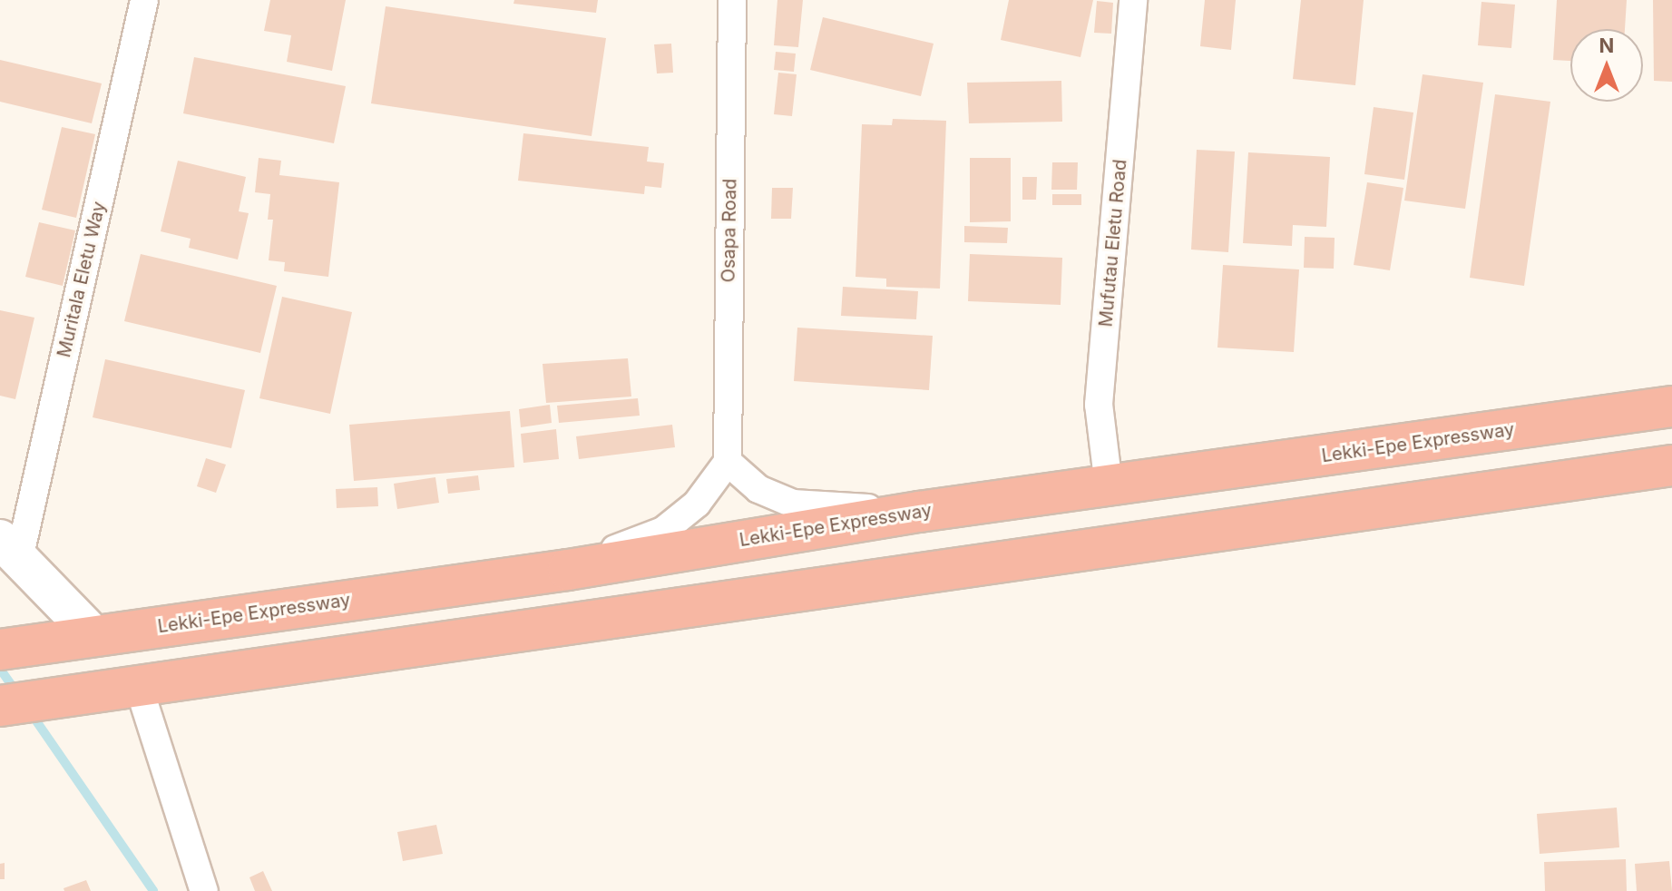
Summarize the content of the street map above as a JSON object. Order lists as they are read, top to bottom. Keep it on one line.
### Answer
{"streets":{"highway":["Lekki-Epe Expressway"],"street":["Osapa Road","Mufutau Eletu Road","Muritala Eletu Way"]},"crossings":[["Mufutau Eletu Road","Lekki-Epe Expressway"]],"north":"top"}
